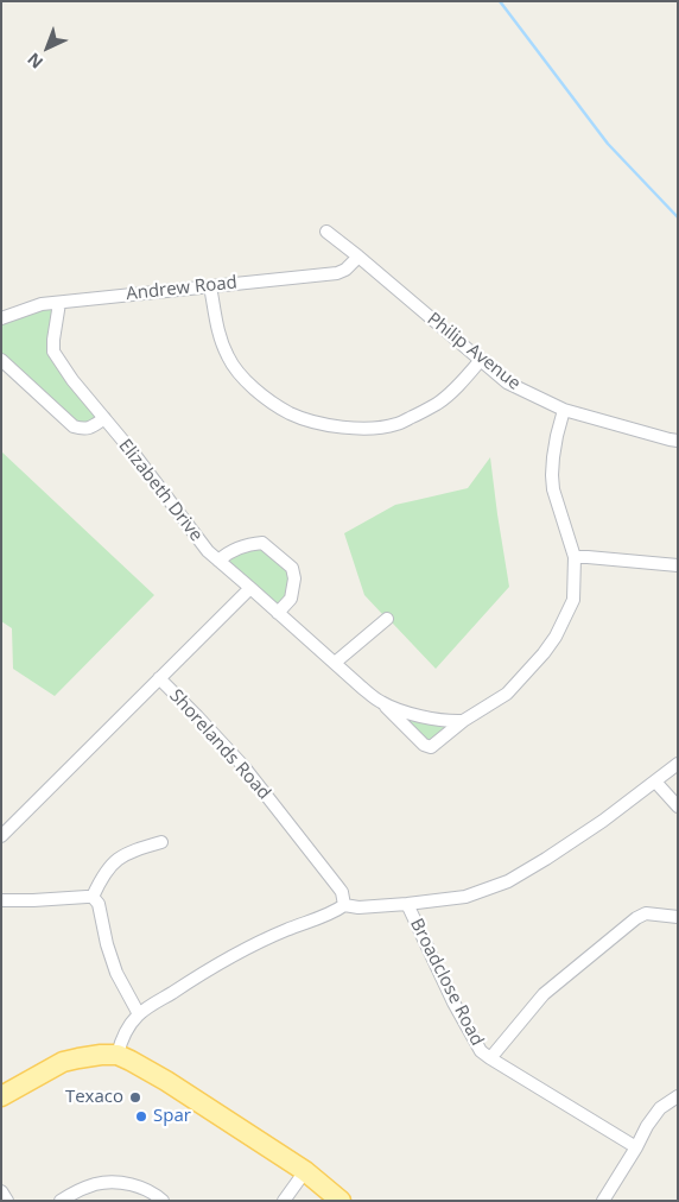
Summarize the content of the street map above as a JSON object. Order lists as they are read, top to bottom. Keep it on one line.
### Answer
{"streets":{"street":["Andrew Road","Philip Avenue","Elizabeth Drive","Shorelands Road","Broadclose Road"]},"crossings":[["Andrew Road","Philip Avenue"],["Andrew Road","Elizabeth Drive"],["Philip Avenue","Elizabeth Drive"]],"places":["Texaco","Spar"],"north":"bottom left"}
